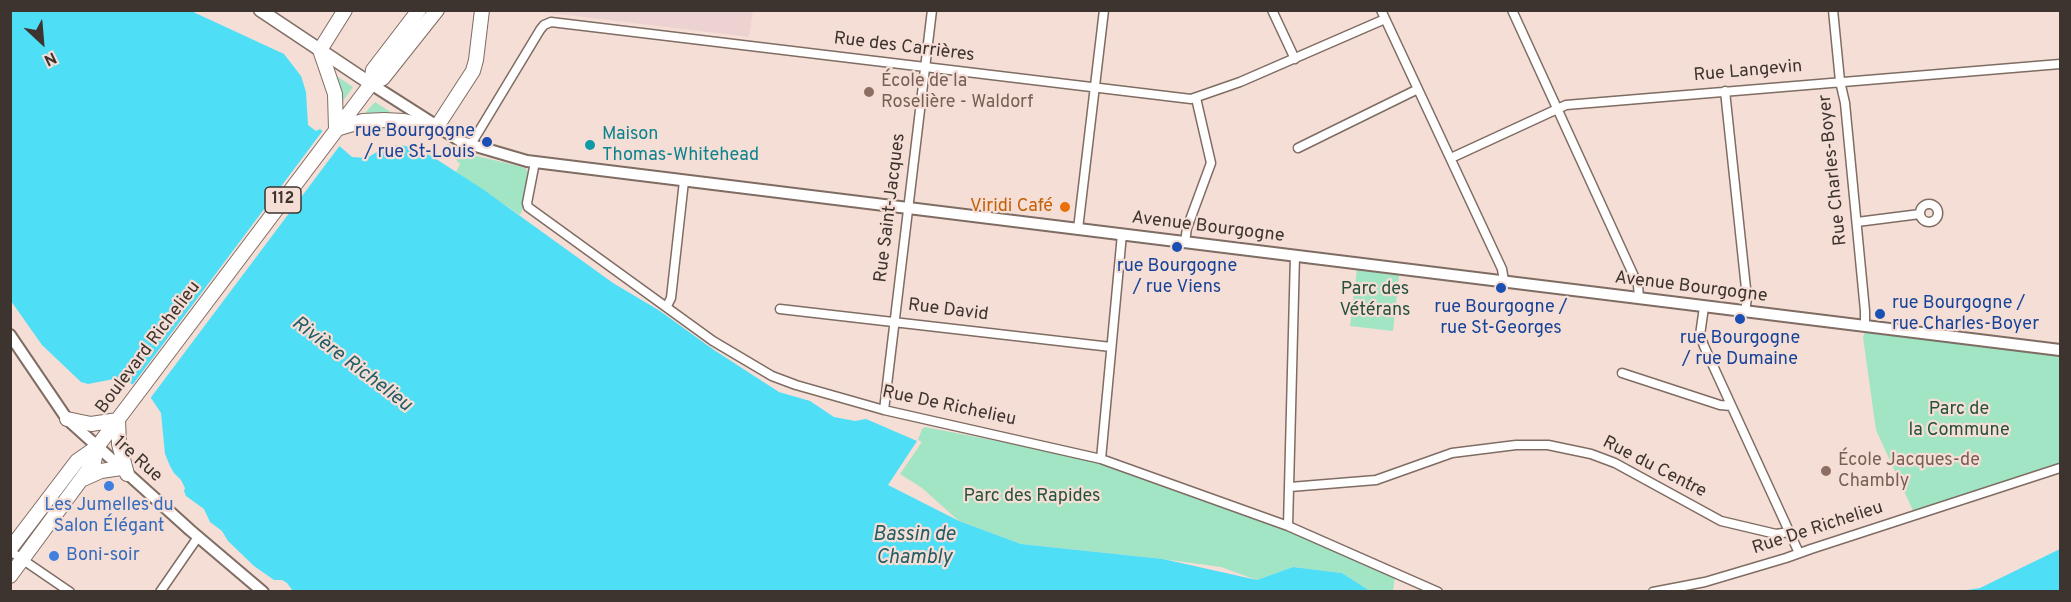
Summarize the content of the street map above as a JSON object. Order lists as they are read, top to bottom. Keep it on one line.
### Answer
{"streets":{"main road":["112","Boulevard Richelieu"],"street":["Rue des Carrières","Rue Langevin","Rue Charles-Boyer","Rue Saint-Jacques","Avenue Bourgogne","Rue David","Rue De Richelieu","1re Rue","Rue du Centre"]},"crossings":[["Rue des Carrières","Rue Saint-Jacques"],["Rue des Carrières","Avenue Bourgogne"],["Rue Langevin","Rue Charles-Boyer"],["Rue Charles-Boyer","Avenue Bourgogne"],["112","Avenue Bourgogne"],["112","Boulevard Richelieu"],["Rue Saint-Jacques","Avenue Bourgogne"],["Rue Saint-Jacques","Rue David"],["Rue Saint-Jacques","Rue De Richelieu"],["Avenue Bourgogne","Rue De Richelieu"],["Boulevard Richelieu","1re Rue"]],"water":["Rivière Richelieu","Bassin de Chambly"],"parks":["Parc des Vétérans","Parc de la Commune","Parc des Rapides"],"places":["École de la Roselière - Waldorf","rue Bourgogne / rue St-Louis","Maison Thomas-Whitehead","Viridi Café","rue Bourgogne / rue Viens","rue Bourgogne / rue St-Georges","rue Bourgogne / rue Charles-Boyer","rue Bourgogne / rue Dumaine","École Jacques-de Chambly","Les Jumelles du Salon Élégant","Boni-soir"],"north":"bottom right"}
